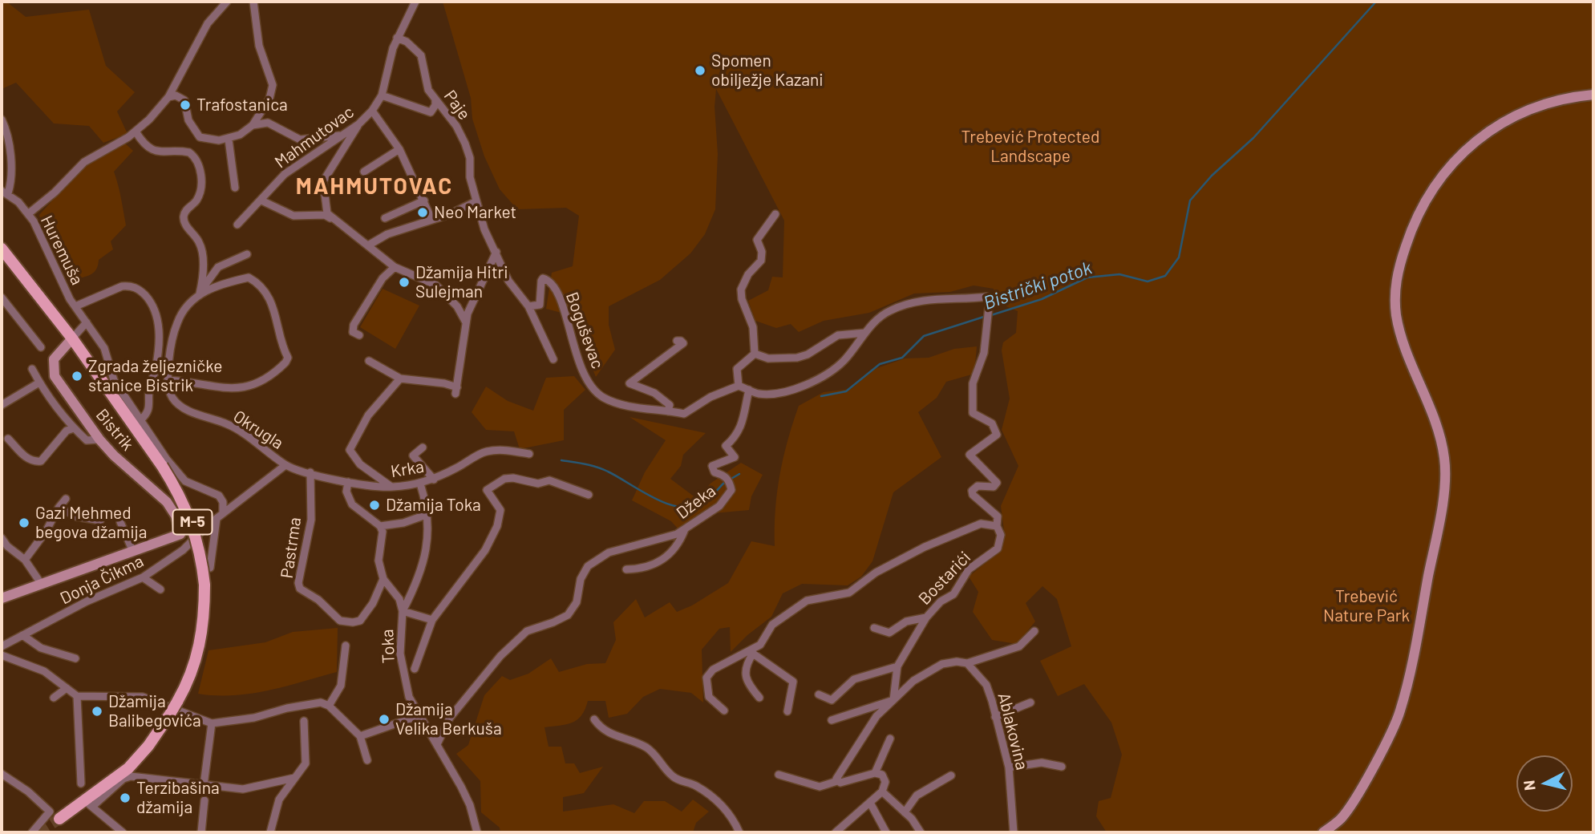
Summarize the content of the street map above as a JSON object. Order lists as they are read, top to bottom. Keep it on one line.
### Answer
{"streets":{"main road":["Bistrik","M-5"],"street":["Paje","Mahmutovac","Huremuša","Boguševac","Okrugla","Krka","Džeka","Pastrma","Bostarići","Donja Čikma","Toka","Ablakovina"]},"crossings":[["Paje","Mahmutovac"],["Paje","Boguševac"],["Huremuša","Donja Čikma"],["Bistrik","M-5"],["Okrugla","Krka"],["Okrugla","Donja Čikma"],["Krka","Pastrma"],["Krka","Donja Čikma"],["Džeka","Toka"],["Pastrma","Toka"]],"districts":["MAHMUTOVAC"],"water":["Bistrički potok"],"parks":["Trebević Protected Landscape","Trebević Nature Park"],"places":["Spomen obilježje Kazani","Trafostanica","Neo Market","Džamija Hitri Sulejman","Zgrada željezničke stanice Bistrik","Džamija Toka","Gazi Mehmed begova džamija","Džamija Balibegovića","Džamija Velika Berkuša","Terzibašina džamija"],"north":"left"}
